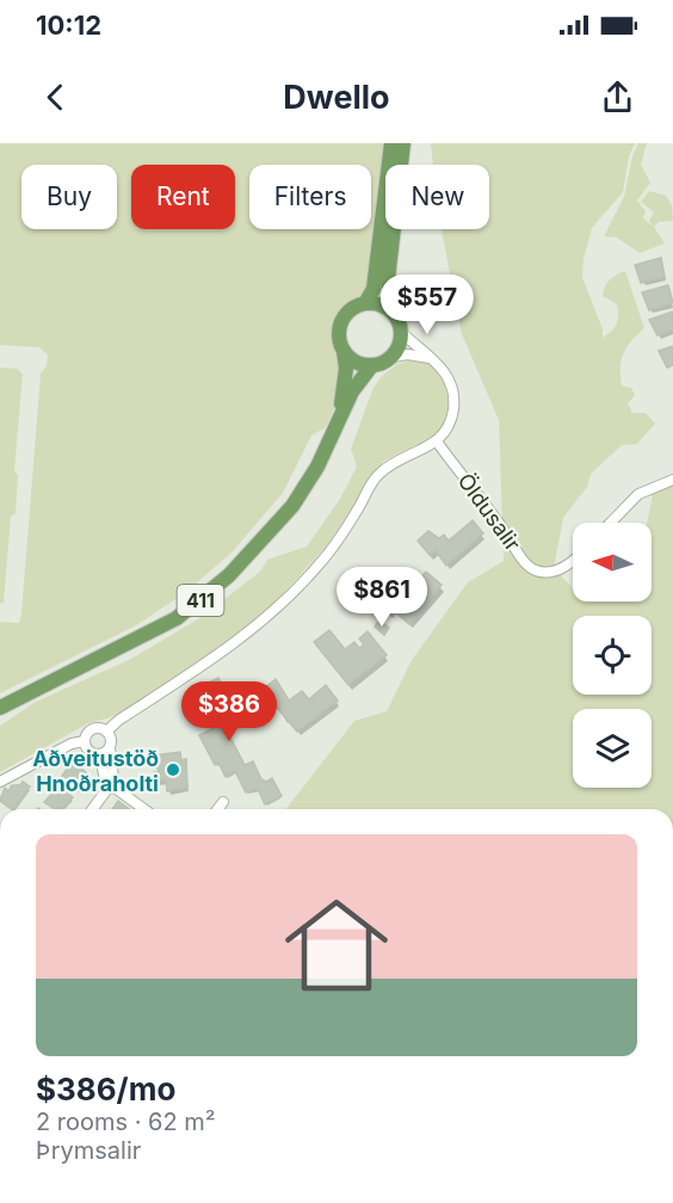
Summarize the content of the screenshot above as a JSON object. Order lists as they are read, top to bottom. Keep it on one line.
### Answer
{"streets":{"main road":["411"],"street":["Öldusalir"]},"places":["Aðveitustöð Hnoðraholti"],"north":"left","page":{"status":"10:12","header":"Dwello","chip":["Buy","Rent","Filters","New"],"price":["$557","$861","$386"],"list":[{"name":"$386/mo","note":"2 rooms · 62 m² · Þrymsalir"}]}}
